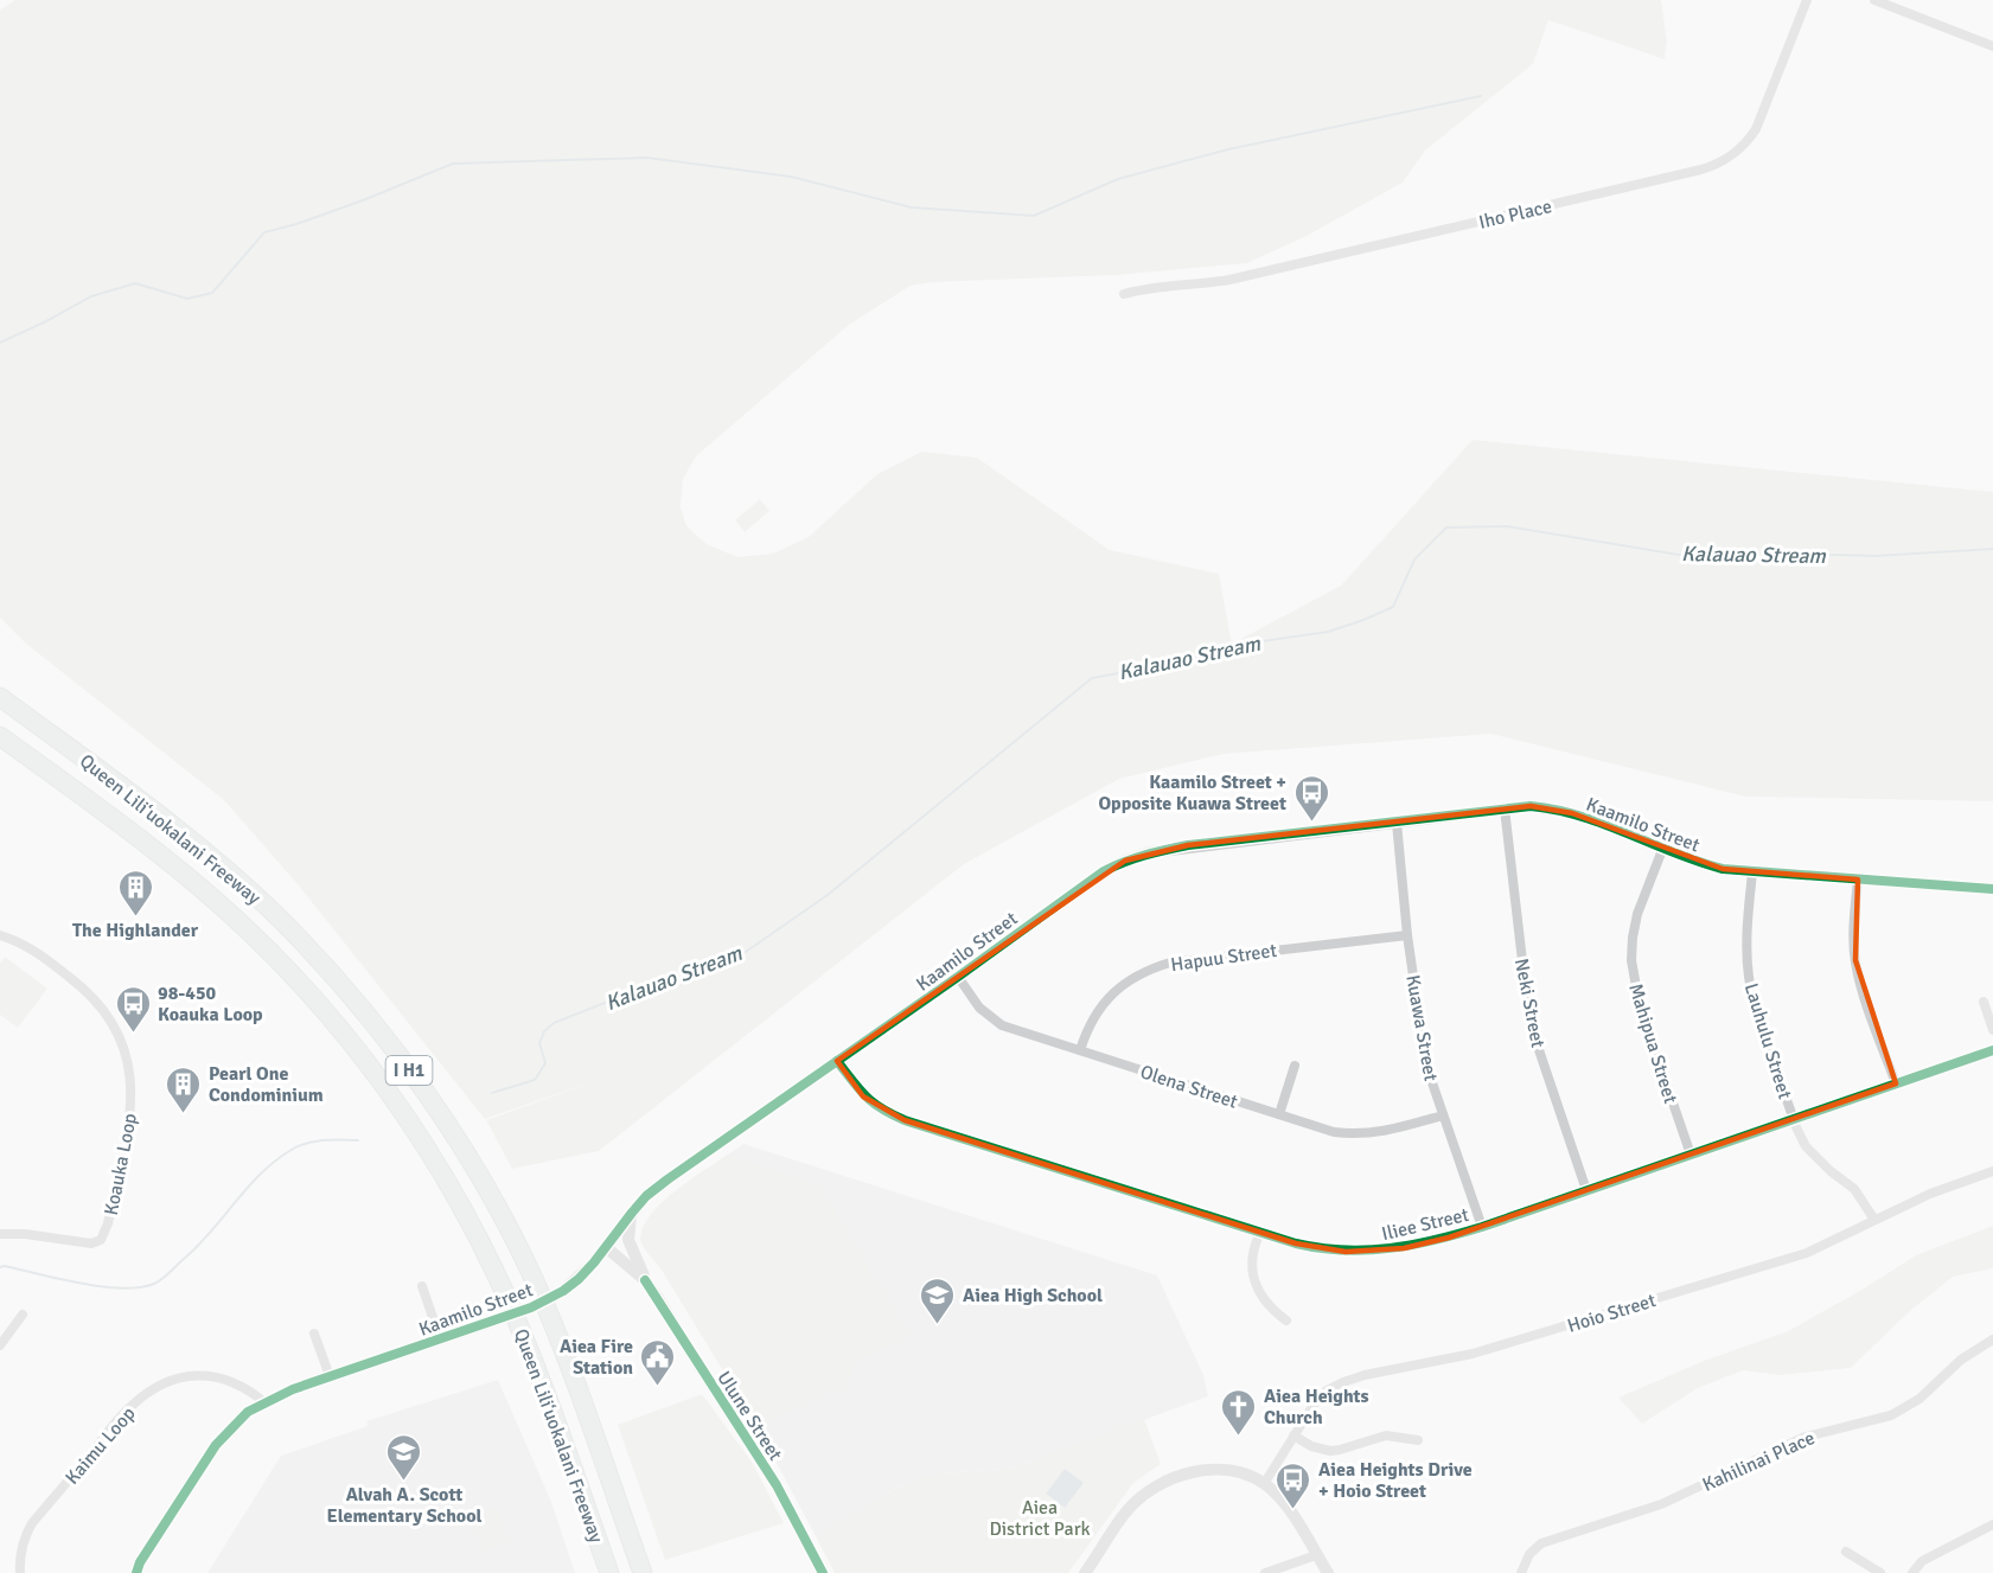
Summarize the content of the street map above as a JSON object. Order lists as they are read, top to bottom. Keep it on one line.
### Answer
{"streets":{"highway":["Queen Liliʻuokalani Freeway","I H1"],"street":["Iho Place","Kaamilo Street","Hapuu Street","Neki Street","Kuawa Street","Lauhulu Street","Mahipua Street","Olena Street","Koauka Loop","Iliee Street","Hoio Street","Ulune Street","Kaimu Loop","Kahilinai Place"]},"crossings":[["Kaamilo Street","Neki Street"],["Kaamilo Street","Kuawa Street"],["Kaamilo Street","Lauhulu Street"],["Kaamilo Street","Mahipua Street"],["Kaamilo Street","Olena Street"],["Kaamilo Street","Iliee Street"],["Kaamilo Street","Ulune Street"],["Kaamilo Street","Kaimu Loop"],["Hapuu Street","Kuawa Street"],["Hapuu Street","Olena Street"],["Neki Street","Iliee Street"],["Kuawa Street","Olena Street"],["Kuawa Street","Iliee Street"],["Lauhulu Street","Iliee Street"],["Lauhulu Street","Hoio Street"],["Mahipua Street","Iliee Street"]],"water":["Kalauao Stream"],"parks":["Aiea District Park"],"places":{"bus stop":["Kaamilo Street + Opposite Kuawa Street","98-450 Koauka Loop","Aiea Heights Drive + Hoio Street"],"building":["The Highlander","Pearl One Condominium"],"school or university":["Aiea High School","Alvah A. Scott Elementary School"],"public building":["Aiea Fire Station"],"church":["Aiea Heights Church"]}}
